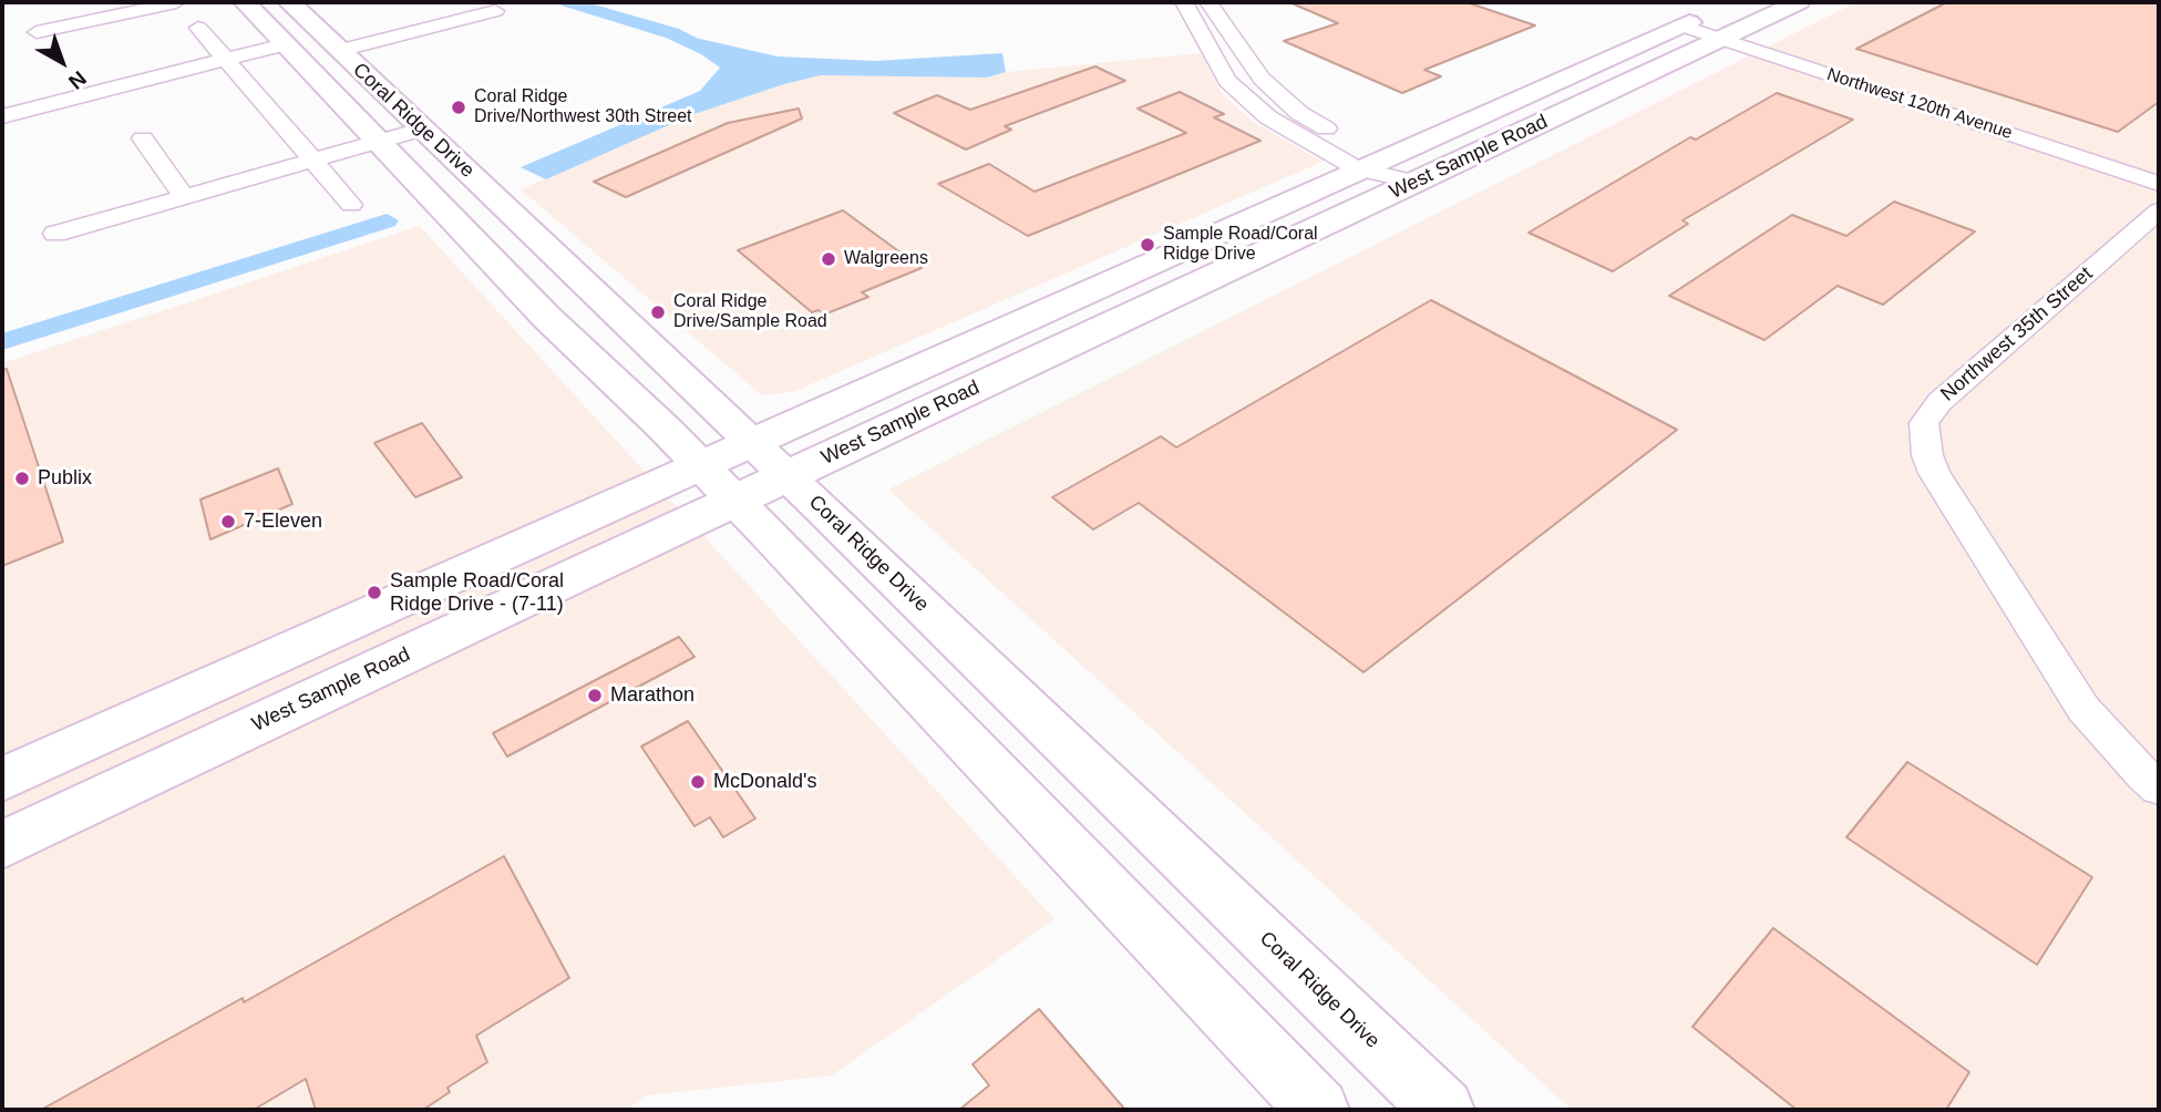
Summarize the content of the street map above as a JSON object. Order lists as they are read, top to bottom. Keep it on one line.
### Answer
{"streets":{"main road":["Coral Ridge Drive","West Sample Road"],"street":["Northwest 120th Avenue","Northwest 35th Street"]},"crossings":[["Northwest 120th Avenue","West Sample Road"],["Coral Ridge Drive","West Sample Road"]],"places":["Coral Ridge Drive/Northwest 30th Street","Sample Road/Coral Ridge Drive","Walgreens","Coral Ridge Drive/Sample Road","Publix","7-Eleven","Sample Road/Coral Ridge Drive - (7-11)","Marathon","McDonald's"],"north":"bottom right"}
